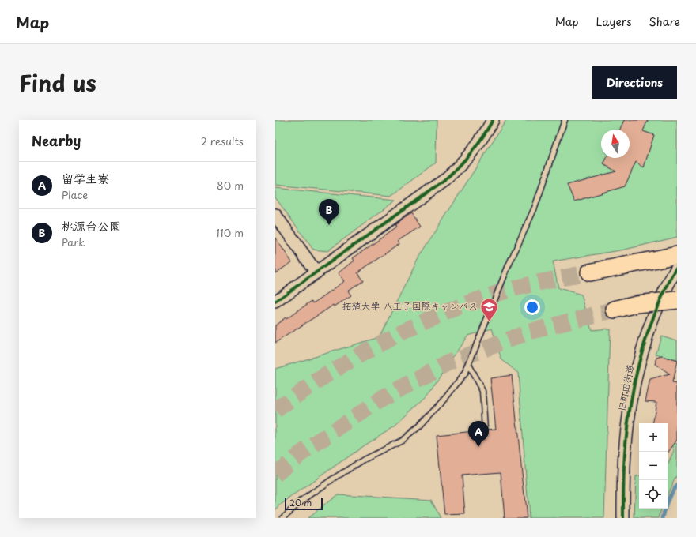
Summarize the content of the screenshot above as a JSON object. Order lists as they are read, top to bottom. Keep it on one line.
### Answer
{"streets":{"street":["旧町田街道"]},"places":{"school or university":["拓殖大学 八王子国際キャンパス"]},"scale_bar":"20 m","north":"top","page":{"header":"Map","nav":["Map","Layers","Share"],"title":"Find us","buttons":"Directions","heading":["Nearby","2 results"],"list":[{"mark":"A","name":"留学生寮","note":"Place","value":"80 m"},{"mark":"B","name":"桃源台公園","note":"Park","value":"110 m"}],"pins":["B","A"],"map_buttons":["+","−"],"scale":"20 m"}}
